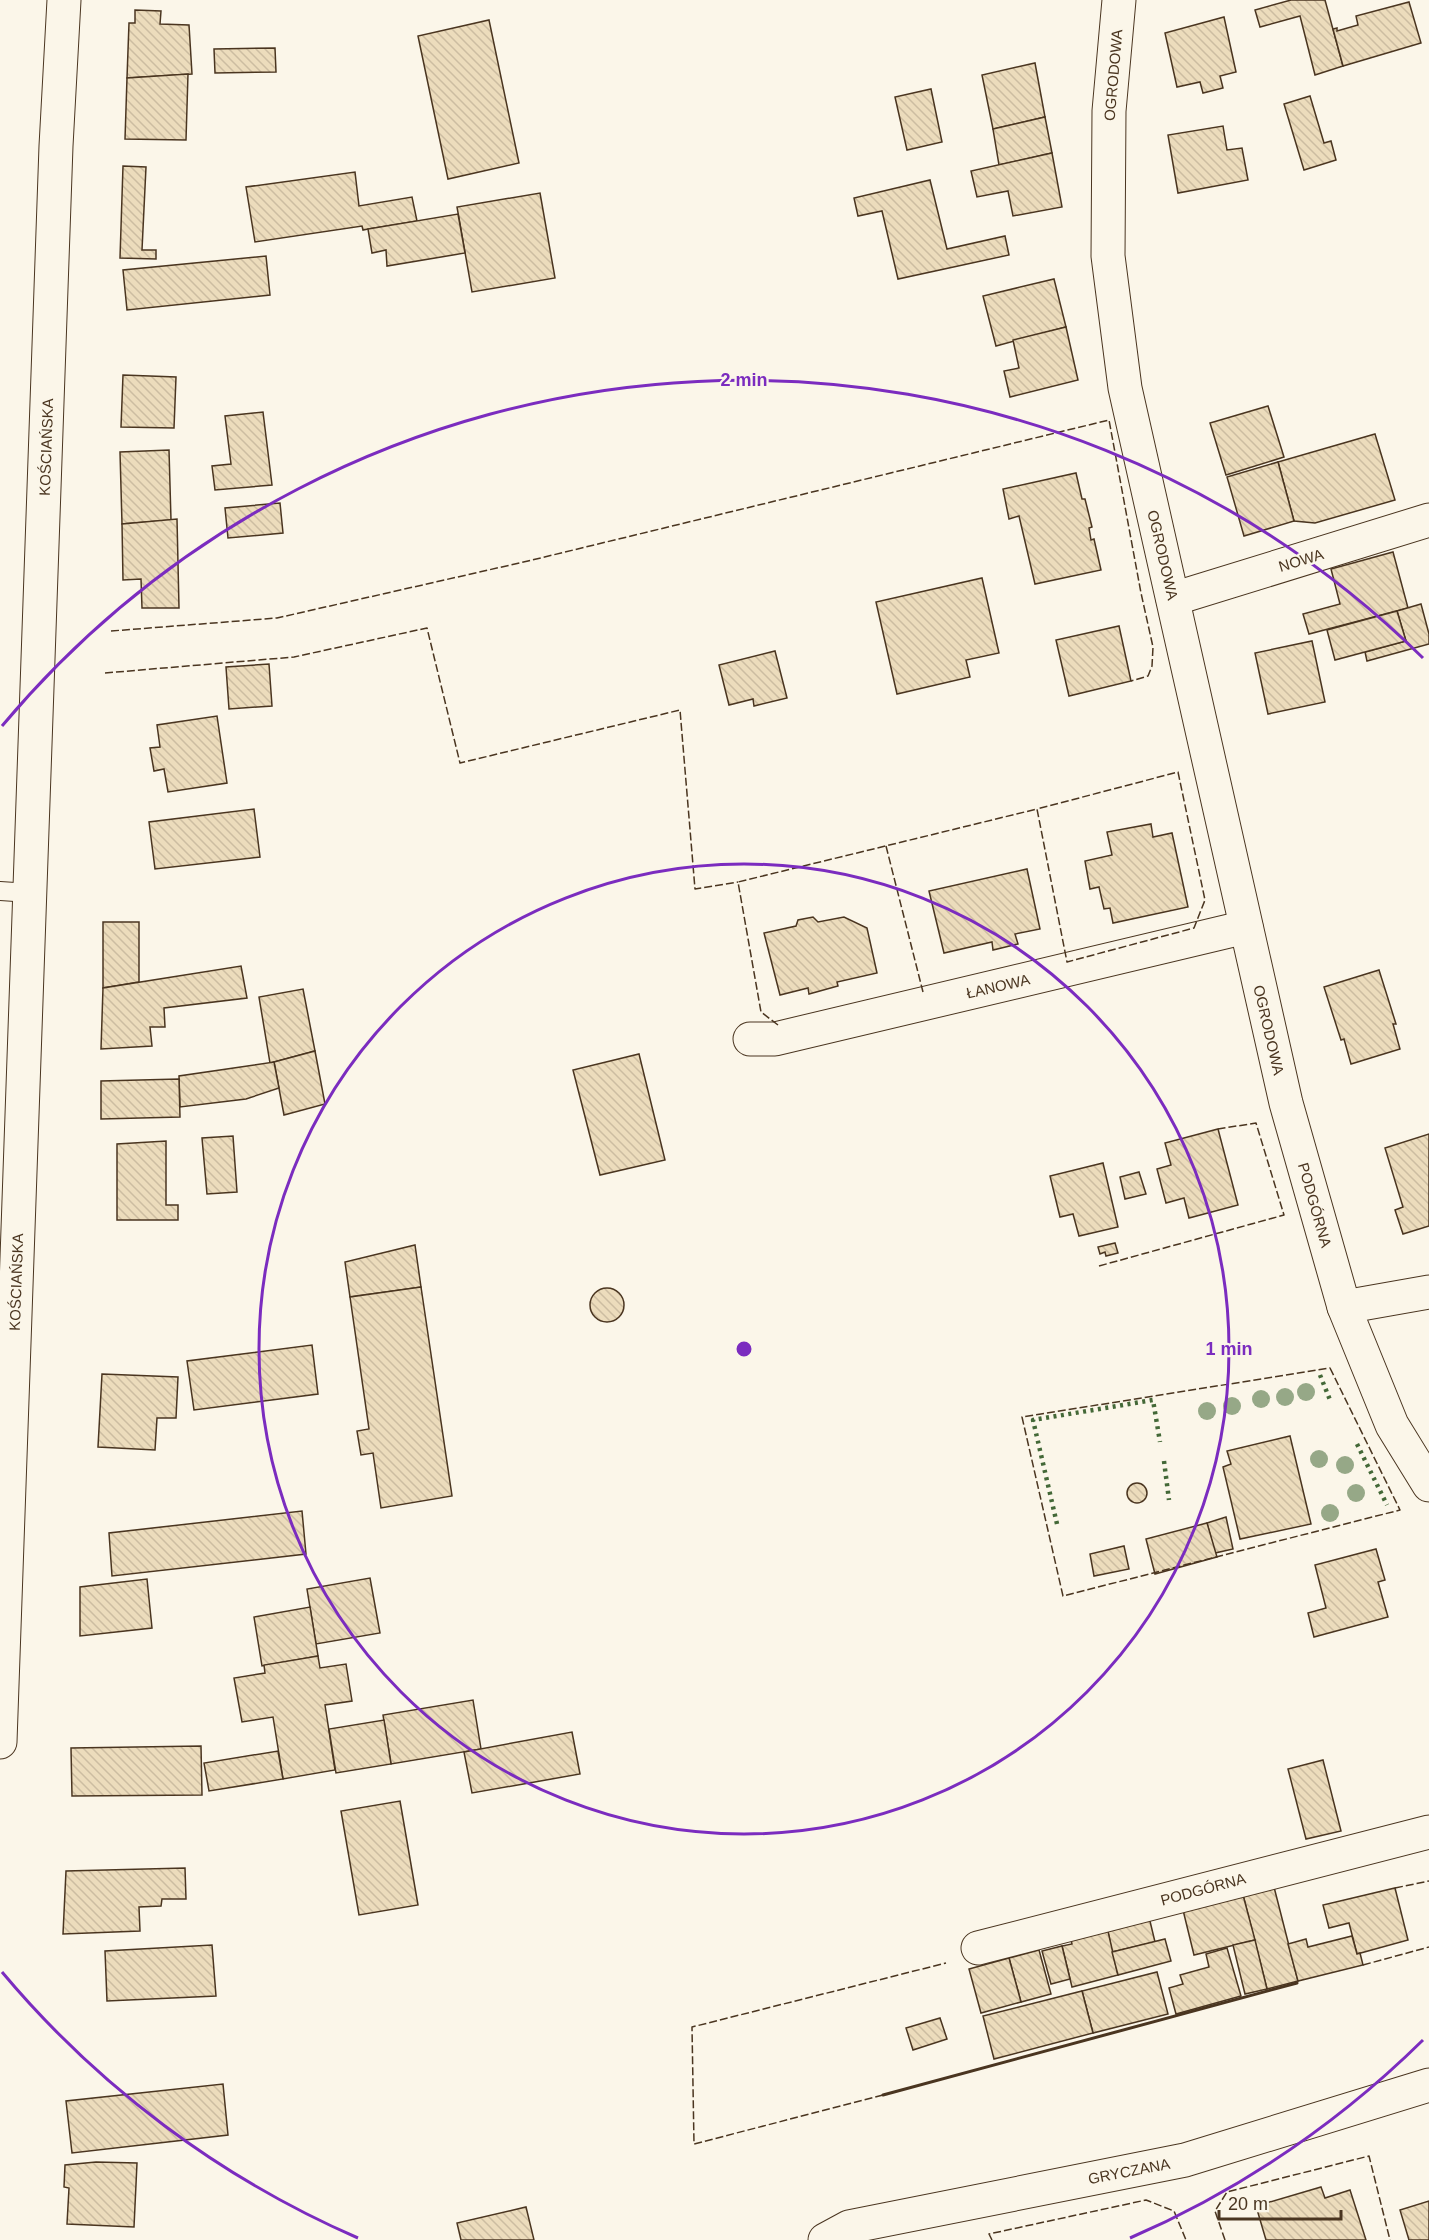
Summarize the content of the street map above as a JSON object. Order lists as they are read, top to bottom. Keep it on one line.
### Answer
{"streets":{"street":["OGRODOWA","KOŚCIAŃSKA","NOWA","ŁANOWA","PODGÓRNA","GRYCZANA"]},"crossings":[["OGRODOWA","NOWA"],["OGRODOWA","ŁANOWA"],["OGRODOWA","PODGÓRNA"]],"scale_bar":"20 m","rings":["2 min","1 min"]}
